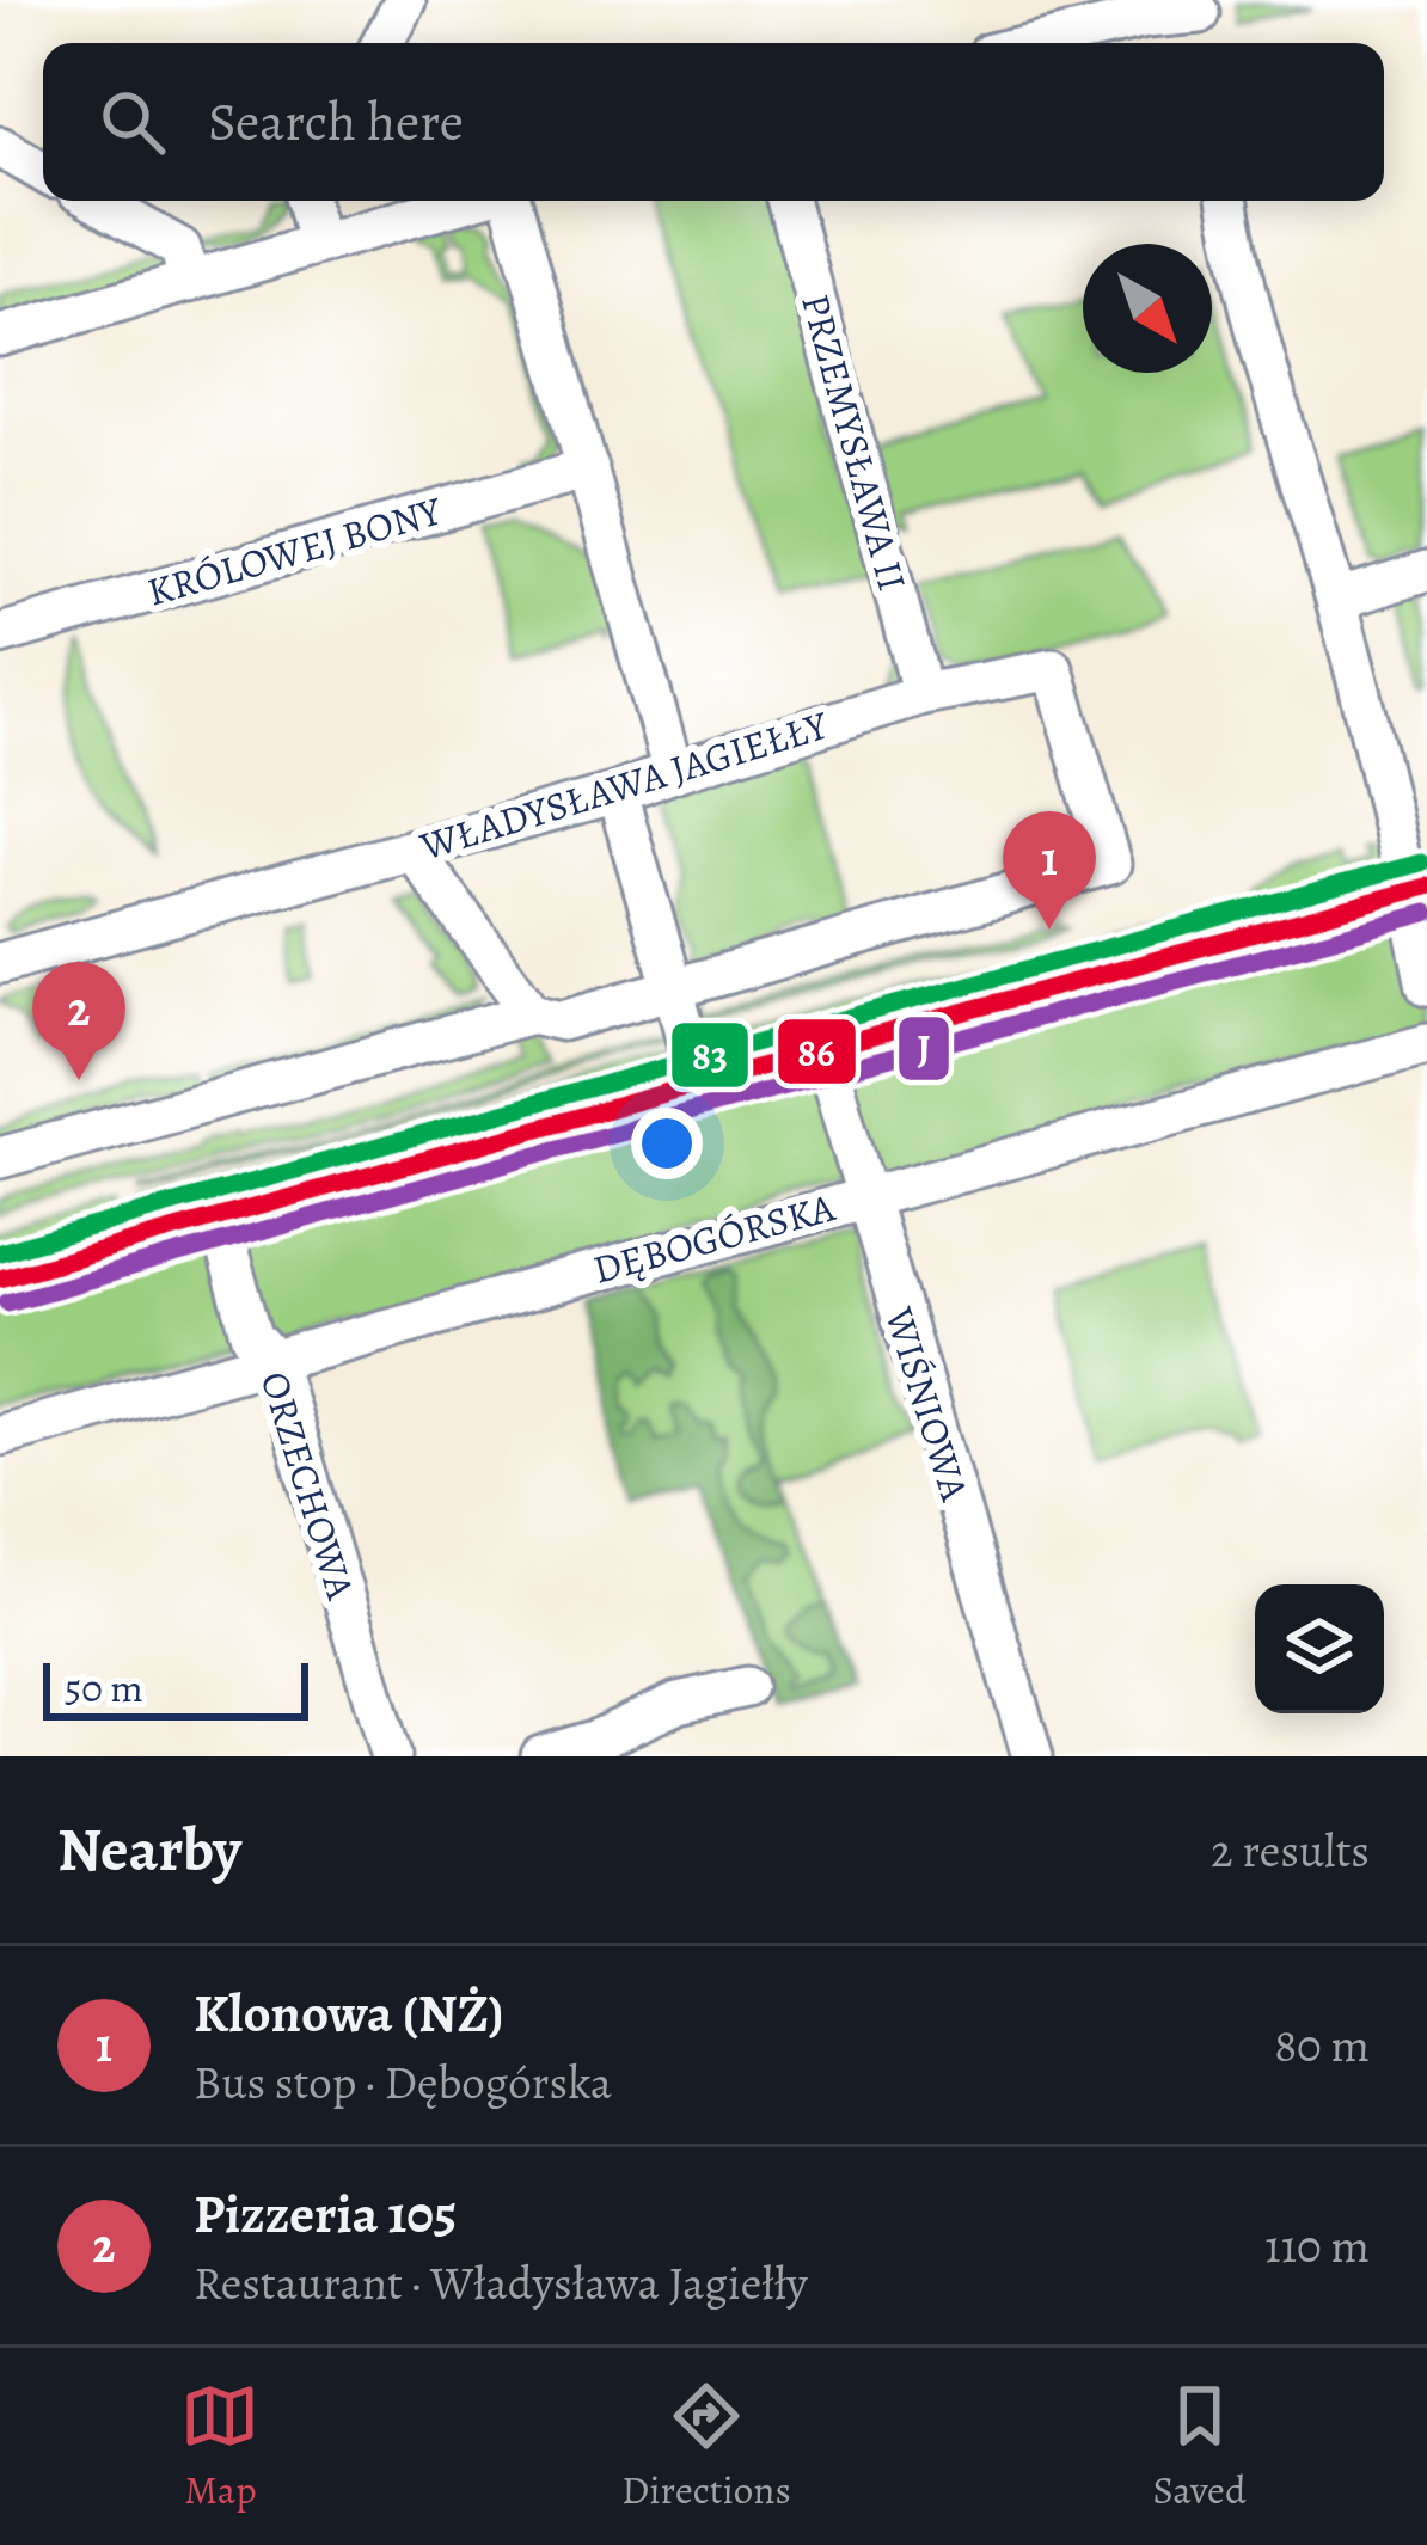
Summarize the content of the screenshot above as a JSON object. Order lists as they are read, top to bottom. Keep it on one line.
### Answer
{"streets":{"street":["PRZEMYSŁAWA II","KRÓLOWEJ BONY","WŁADYSŁAWA JAGIEŁŁY","DĘBOGÓRSKA","WIŚNIOWA","ORZECHOWA"]},"crossings":[["PRZEMYSŁAWA II","WŁADYSŁAWA JAGIEŁŁY"],["DĘBOGÓRSKA","WIŚNIOWA"],["DĘBOGÓRSKA","ORZECHOWA"]],"lines":["transit line 83","transit line 86","transit line J"],"scale_bar":"50 m","north":"bottom right","page":{"search":"Search here","pins":["1","2"],"scale":"50 m","heading":["Nearby","2 results"],"list":[{"mark":"1","name":"Klonowa (NŻ)","note":"Bus stop · Dębogórska","value":"80 m"},{"mark":"2","name":"Pizzeria 105","note":"Restaurant · Władysława Jagiełły","value":"110 m"}],"nav":["Map","Directions","Saved"]}}
